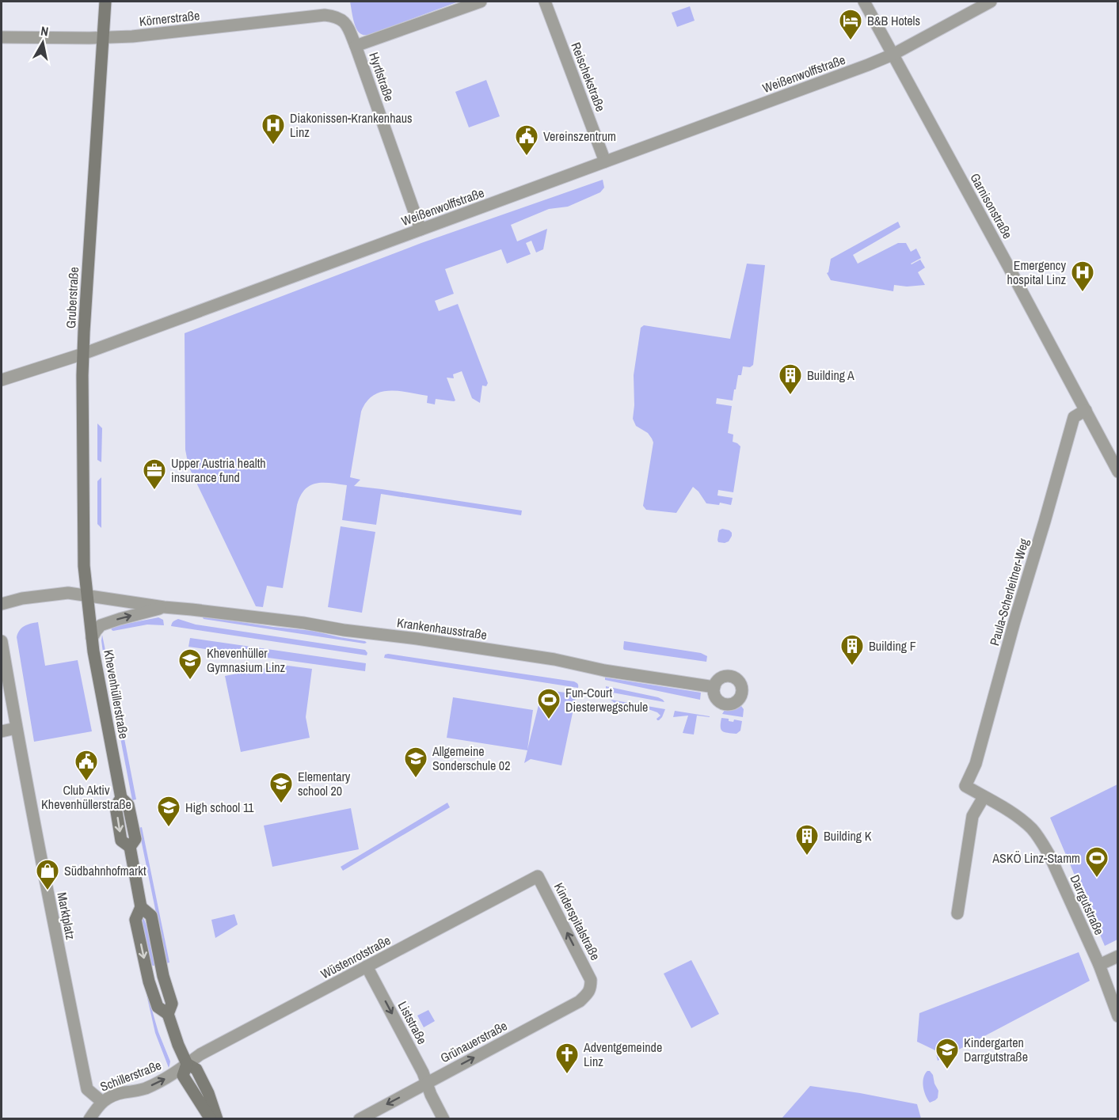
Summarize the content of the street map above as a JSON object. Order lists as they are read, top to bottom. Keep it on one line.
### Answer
{"streets":{"main road":["Gruberstraße","Khevenhüllerstraße"],"street":["Körnerstraße","Weißenwolffstraße","Hyrtlstraße","Reischekstraße","Garnisonstraße","Paula-Scherleitner-Weg","Krankenhausstraße","Darrgutstraße","Marktplatz","Kinderspitalstraße","Wüstenrotstraße","Liststraße","Grünauerstraße","Schillerstraße"]},"crossings":[["Körnerstraße","Hyrtlstraße"],["Körnerstraße","Gruberstraße"],["Weißenwolffstraße","Hyrtlstraße"],["Weißenwolffstraße","Reischekstraße"],["Weißenwolffstraße","Garnisonstraße"],["Weißenwolffstraße","Gruberstraße"],["Garnisonstraße","Paula-Scherleitner-Weg"],["Gruberstraße","Krankenhausstraße"],["Gruberstraße","Khevenhüllerstraße"],["Paula-Scherleitner-Weg","Darrgutstraße"],["Krankenhausstraße","Khevenhüllerstraße"],["Khevenhüllerstraße","Wüstenrotstraße"],["Khevenhüllerstraße","Schillerstraße"],["Marktplatz","Schillerstraße"],["Kinderspitalstraße","Wüstenrotstraße"],["Kinderspitalstraße","Grünauerstraße"],["Wüstenrotstraße","Liststraße"],["Wüstenrotstraße","Schillerstraße"],["Liststraße","Grünauerstraße"]],"one_way":["Kinderspitalstraße","Liststraße","Schillerstraße"],"places":{"hotel":["B&B Hotels"],"hospital":["Diakonissen-Krankenhaus Linz","Emergency hospital Linz"],"public building":["Vereinszentrum","Club Aktiv Khevenhüllerstraße"],"building":["Building A","Building F","Building K"],"office":["Upper Austria health insurance fund"],"school or university":["Khevenhüller Gymnasium Linz","Allgemeine Sonderschule 02","Elementary school 20","High school 11","Kindergarten Darrgutstraße"],"sports":["Fun-Court Diesterwegschule","ASKÖ Linz-Stamm"],"shop":["Südbahnhofmarkt"],"church":["Adventgemeinde Linz"]},"north":"top"}
